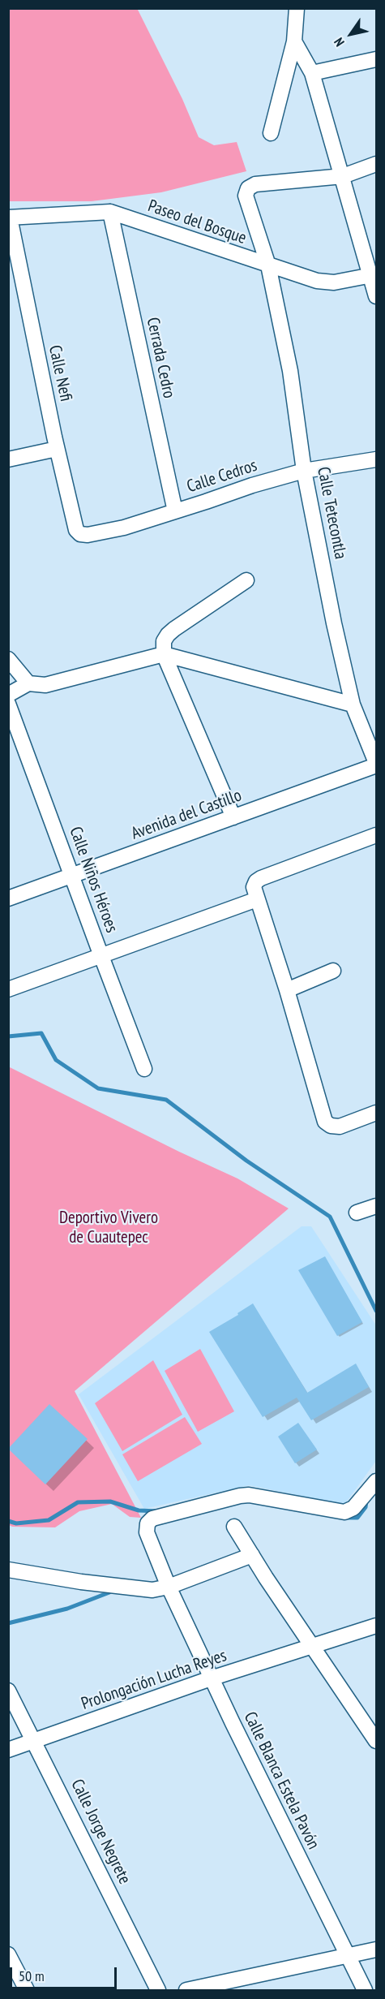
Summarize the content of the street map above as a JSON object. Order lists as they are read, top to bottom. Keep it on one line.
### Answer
{"streets":{"street":["Paseo del Bosque","Cerrada Cedro","Calle Nefi","Calle Cedros","Calle Tetecontla","Avenida del Castillo","Calle Niños Héroes","Prolongación Lucha Reyes","Calle Blanca Estela Pavón","Calle Jorge Negrete"]},"crossings":[["Paseo del Bosque","Cerrada Cedro"],["Paseo del Bosque","Calle Nefi"],["Paseo del Bosque","Calle Tetecontla"],["Cerrada Cedro","Calle Cedros"],["Calle Nefi","Calle Cedros"],["Calle Cedros","Calle Tetecontla"],["Calle Tetecontla","Avenida del Castillo"],["Avenida del Castillo","Calle Niños Héroes"],["Prolongación Lucha Reyes","Calle Blanca Estela Pavón"],["Prolongación Lucha Reyes","Calle Jorge Negrete"]],"parks":["Deportivo Vivero de Cuautepec"],"scale_bar":"50 m","north":"bottom left"}
